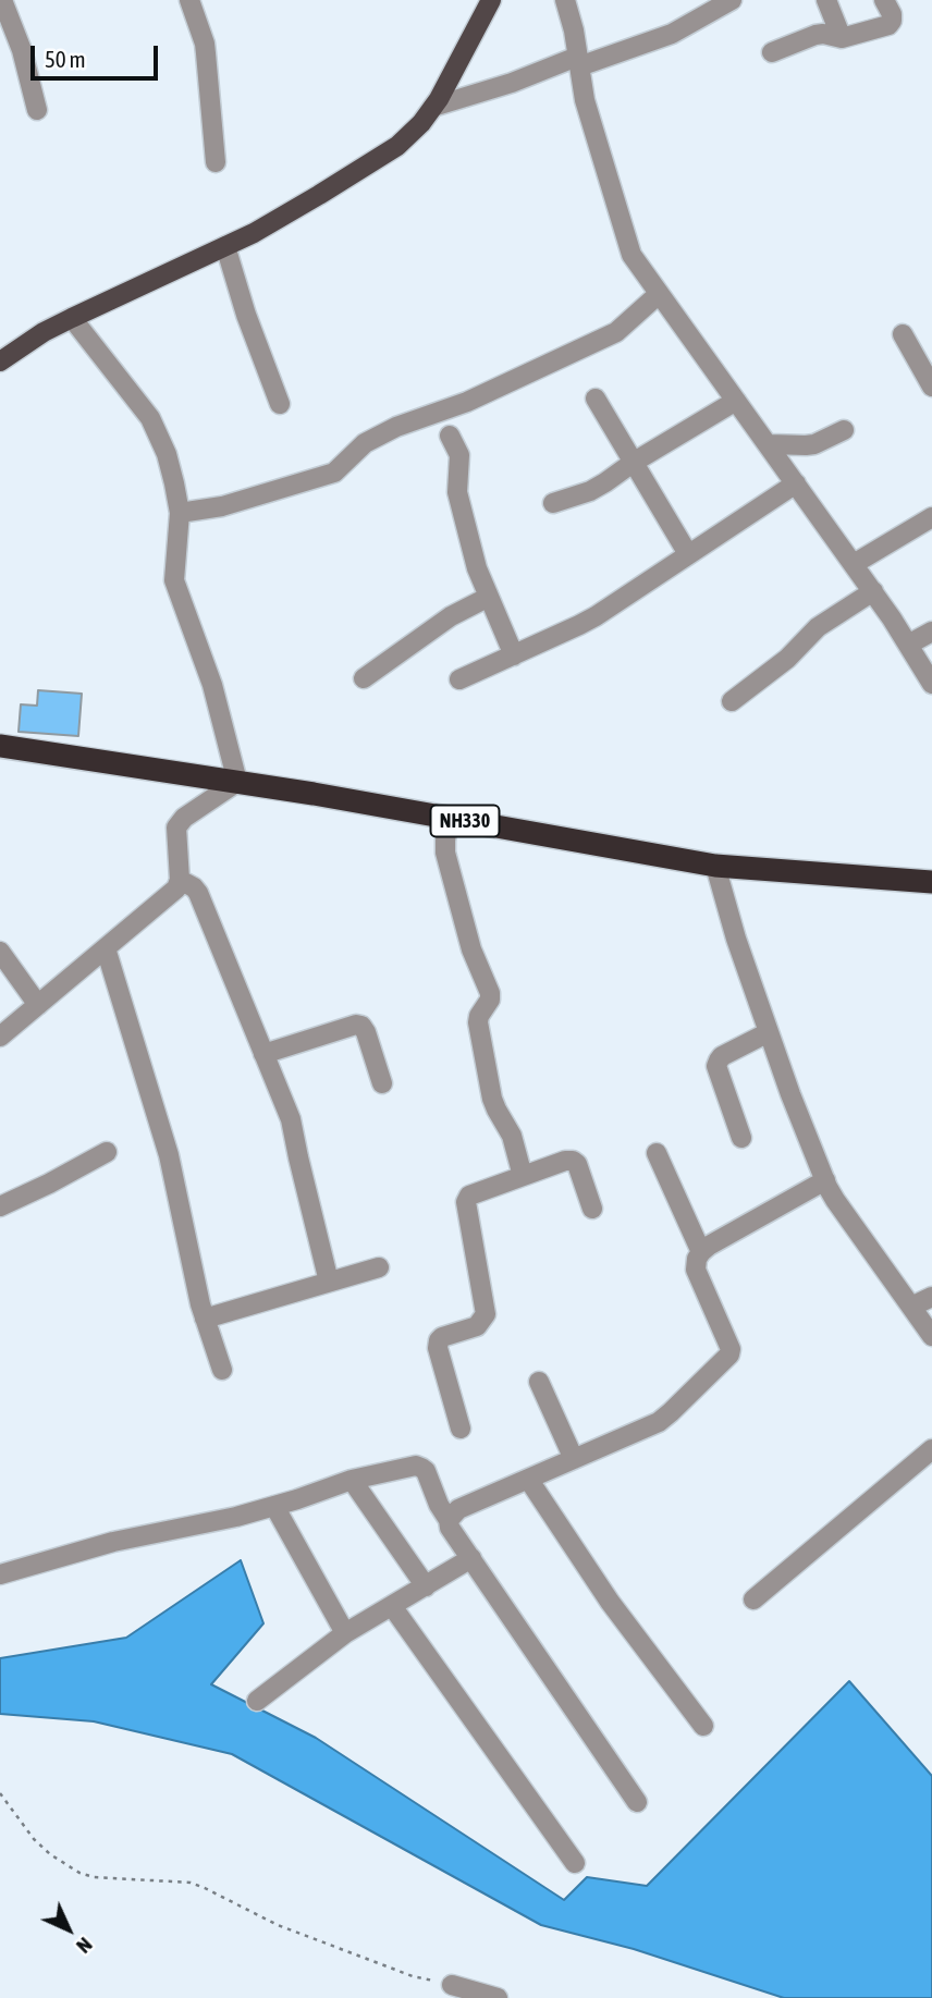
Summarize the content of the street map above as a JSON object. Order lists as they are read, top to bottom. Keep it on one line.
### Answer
{"streets":{"highway":["NH330"]},"scale_bar":"50 m","north":"bottom right"}
